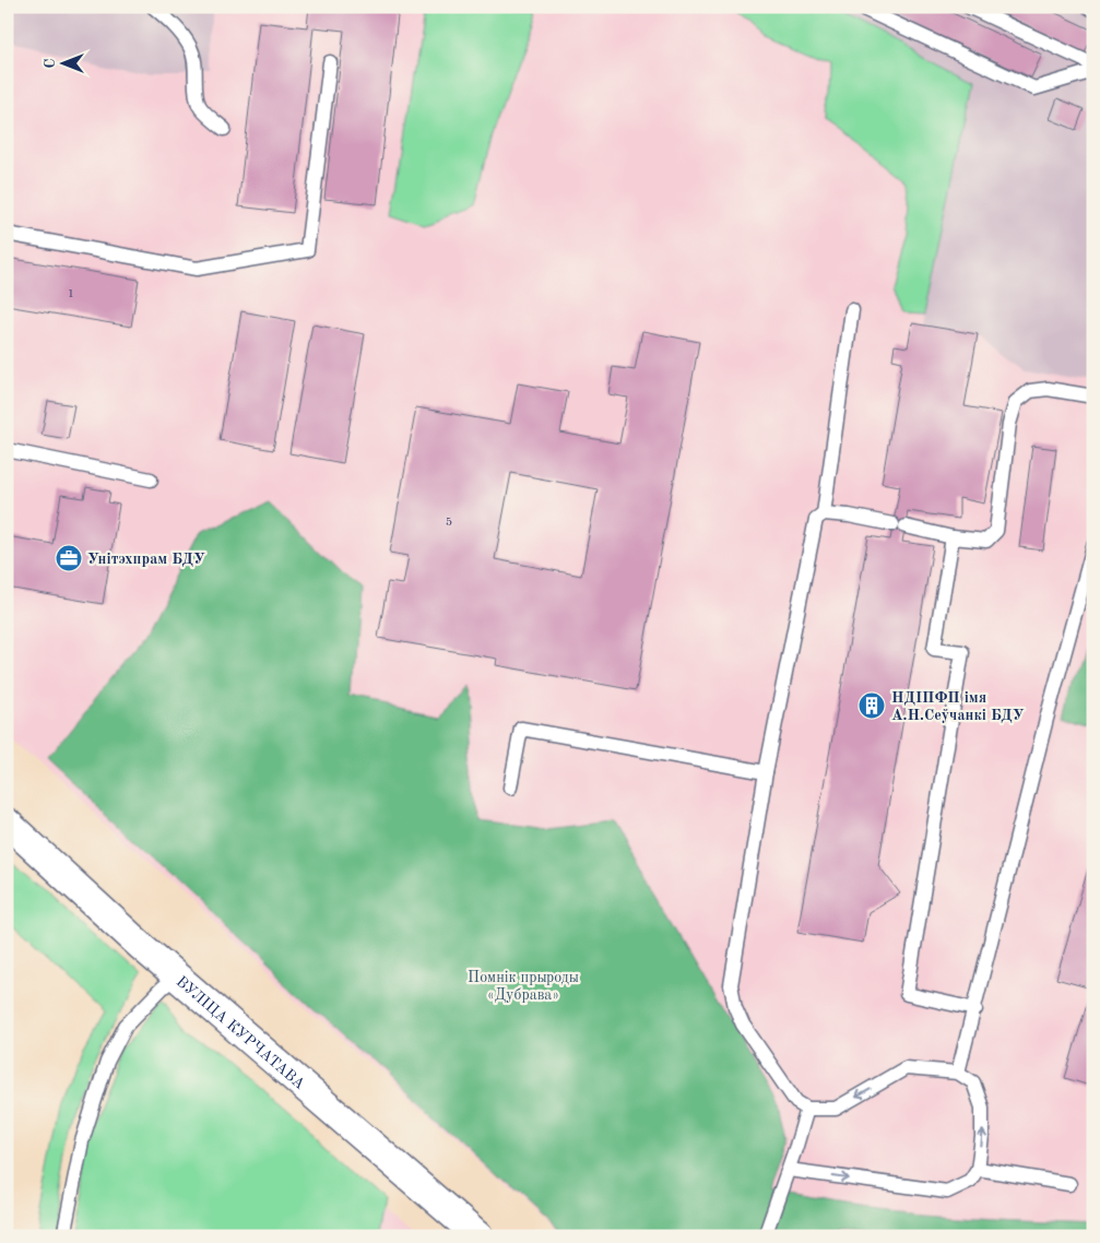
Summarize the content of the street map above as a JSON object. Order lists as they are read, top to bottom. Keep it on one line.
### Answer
{"streets":{"street":["ВУЛІЦА КУРЧАТАВА"]},"parks":["Помнік прыроды «Дубрава»"],"places":{"office":["Унітэхпрам БДУ"],"building":["НДІПФП імя А.Н.Сеўчанкі БДУ"]},"house_numbers":["1","5"],"north":"left"}
